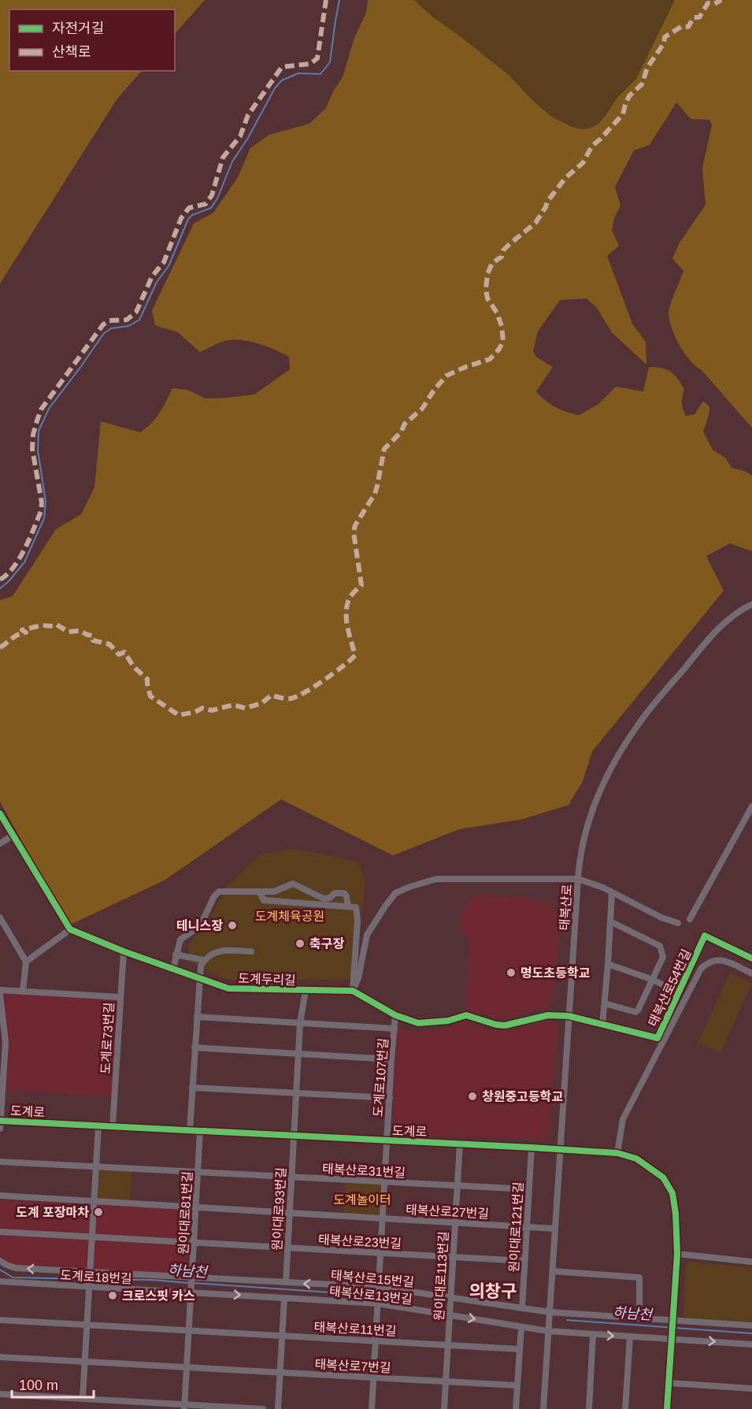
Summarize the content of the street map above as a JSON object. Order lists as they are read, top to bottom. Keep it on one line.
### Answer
{"streets":{"street":["태복산로","도계두리길","태복산로54번길","도계로73번길","도계로107번길","도계로","태복산로31번길","원이대로93번길","태복산로27번길","원이대로81번길","원이대로121번길","태복산로23번길","원이대로113번길","도계로18번길","태복산로15번길","태복산로13번길","태복산로11번길","태복산로7번길"]},"crossings":[["태복산로","도계두리길"],["태복산로","태복산로54번길"],["태복산로","도계로"],["태복산로","태복산로27번길"],["태복산로","태복산로15번길"],["태복산로","태복산로13번길"],["도계두리길","태복산로54번길"],["도계두리길","도계로73번길"],["도계두리길","도계로107번길"],["도계두리길","원이대로93번길"],["도계로73번길","도계로"],["도계로107번길","도계로"],["도계로107번길","태복산로31번길"],["도계로107번길","태복산로27번길"],["도계로107번길","태복산로23번길"],["도계로107번길","태복산로15번길"],["도계로107번길","태복산로13번길"],["도계로107번길","태복산로11번길"],["도계로107번길","태복산로7번길"],["도계로","원이대로93번길"],["도계로","원이대로81번길"],["도계로","원이대로121번길"],["도계로","원이대로113번길"],["도계로","태복산로15번길"],["도계로","태복산로13번길"],["태복산로31번길","원이대로93번길"],["태복산로31번길","원이대로81번길"],["태복산로31번길","원이대로121번길"],["태복산로31번길","원이대로113번길"],["원이대로93번길","태복산로27번길"],["원이대로93번길","태복산로23번길"],["원이대로93번길","태복산로15번길"],["태복산로27번길","원이대로81번길"],["태복산로27번길","원이대로121번길"],["태복산로27번길","원이대로113번길"],["원이대로81번길","태복산로23번길"],["원이대로81번길","도계로18번길"],["원이대로81번길","태복산로15번길"],["원이대로81번길","태복산로13번길"],["원이대로81번길","태복산로11번길"],["원이대로81번길","태복산로7번길"],["원이대로121번길","태복산로23번길"],["원이대로121번길","태복산로15번길"],["태복산로23번길","원이대로113번길"],["원이대로113번길","태복산로15번길"],["원이대로113번길","태복산로13번길"],["원이대로113번길","태복산로11번길"],["원이대로113번길","태복산로7번길"],["도계로18번길","태복산로13번길"]],"one_way":["태복산로13번길"],"districts":["의창구"],"water":["하남천"],"parks":["도계체육공원","도계놀이터"],"places":["테니스장","축구장","명도초등학교","창원중고등학교","도계 포장마차","크로스핏 카스"],"legend":["자전거길","산책로"],"scale_bar":"100 m"}
